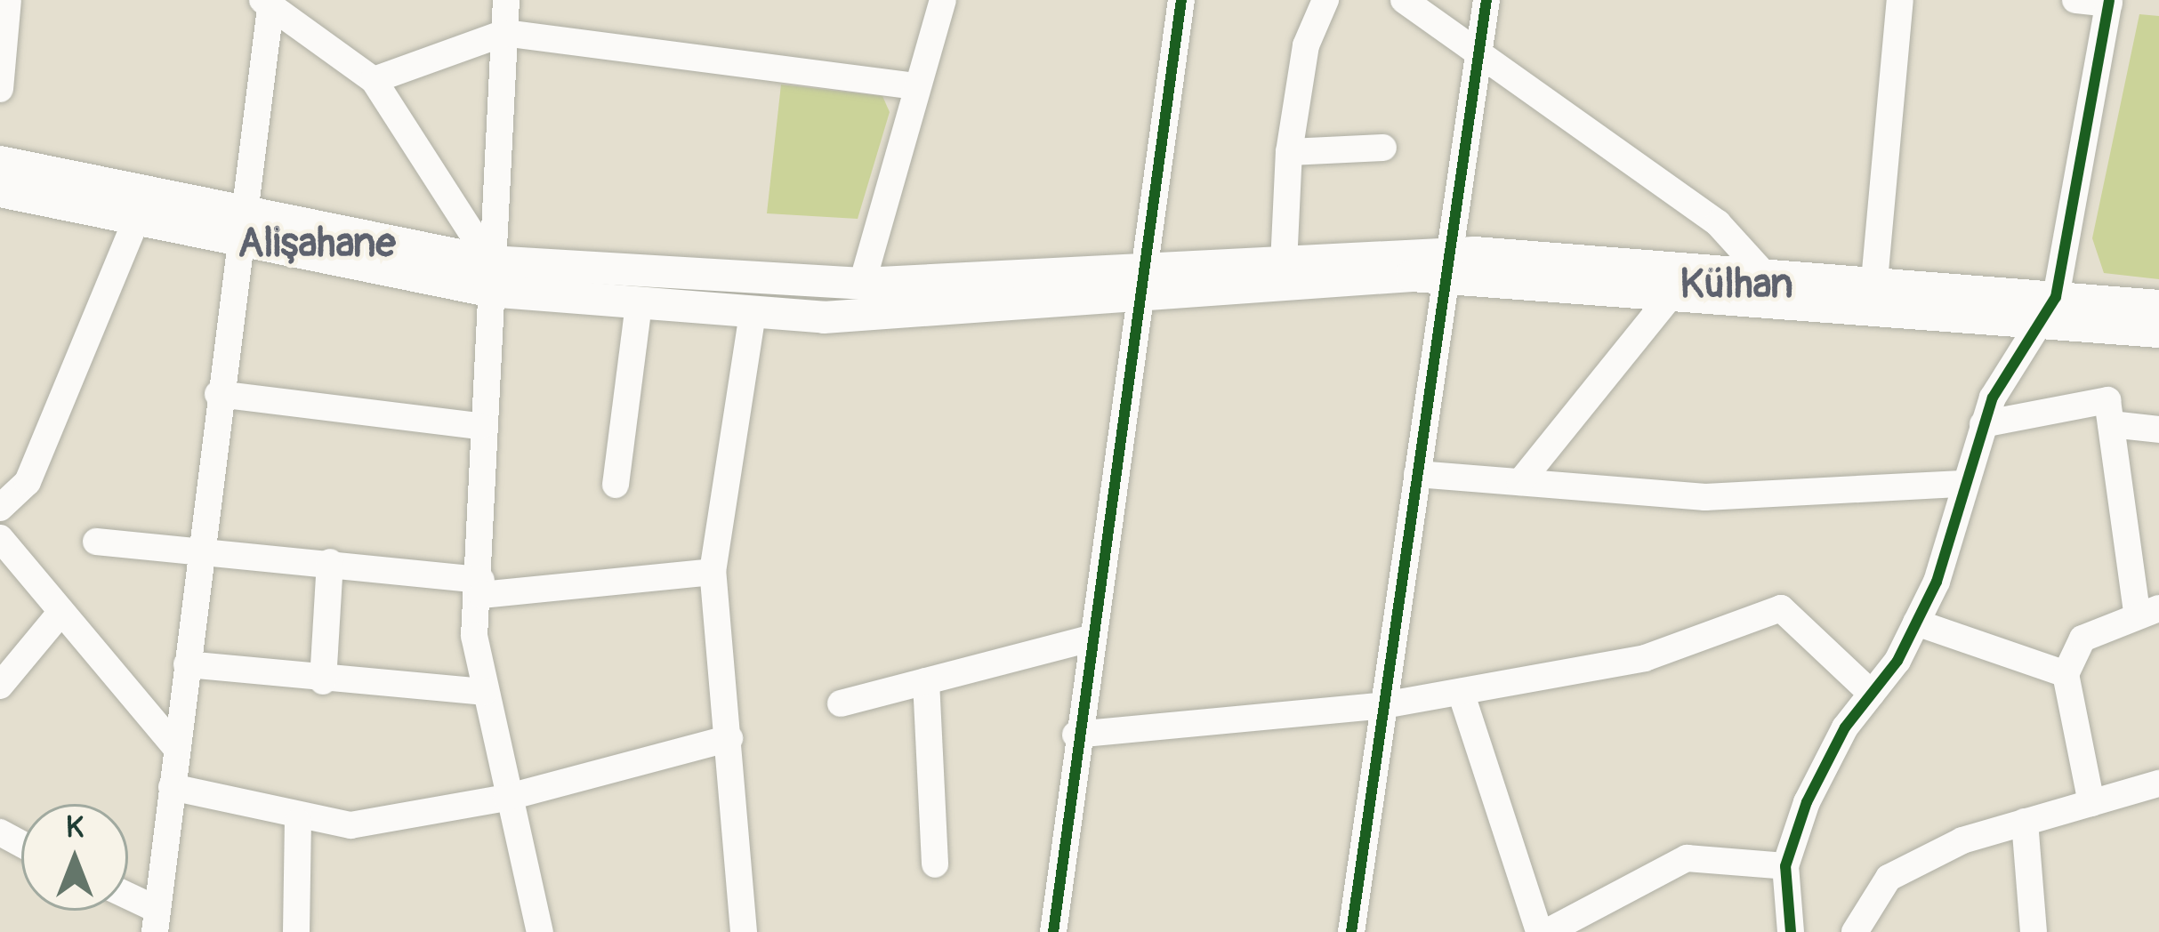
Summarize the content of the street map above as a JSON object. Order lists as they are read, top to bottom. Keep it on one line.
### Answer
{"districts":["Alişahane","Külhan"],"north":"top"}
